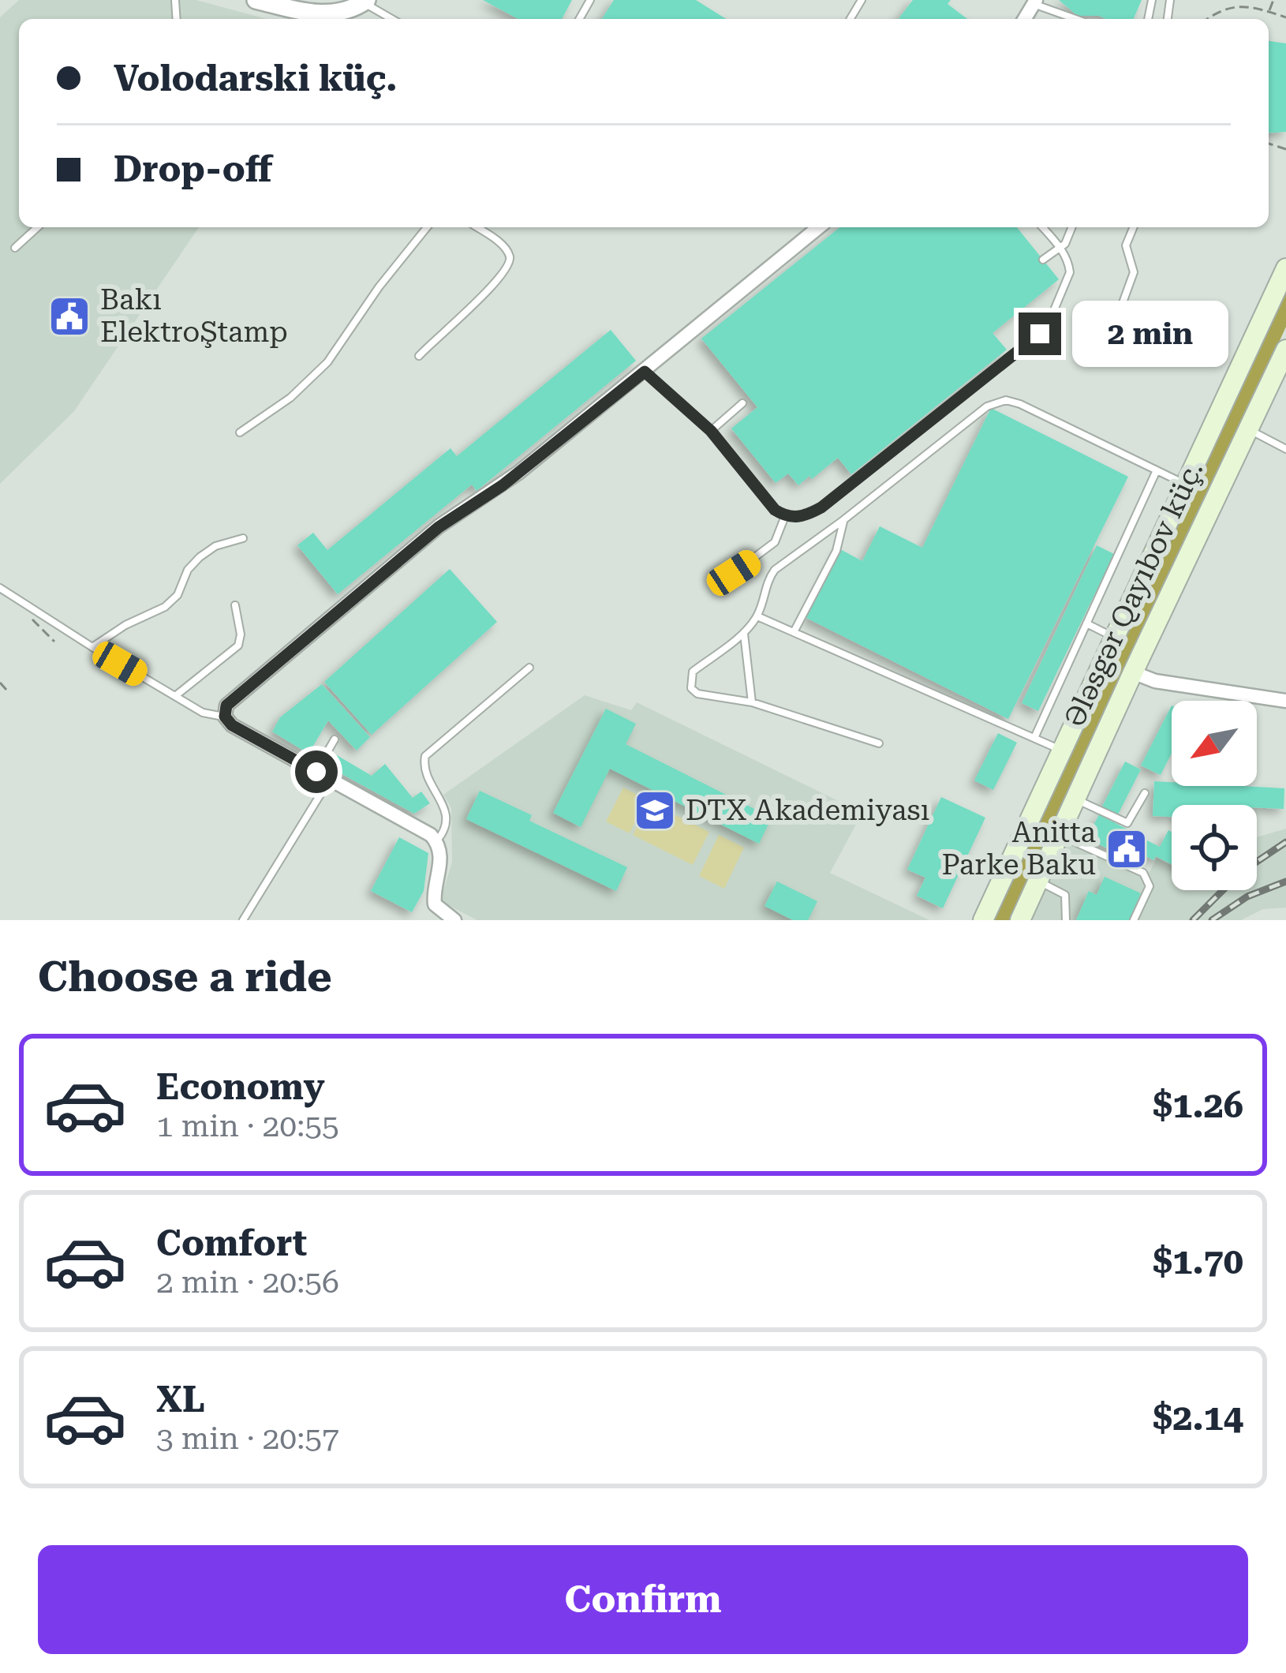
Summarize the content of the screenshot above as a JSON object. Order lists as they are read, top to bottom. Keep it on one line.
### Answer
{"streets":{"main road":["Ələsgər Qayıbov küç."]},"places":{"public building":["Bakı ElektroŞtamp","Anitta Parke Baku"],"school or university":["DTX Akademiyası"]},"north":"bottom left","page":{"banner":["Volodarski küç.","Drop-off"],"bubble":"2 min","heading":"Choose a ride","list":[{"name":"Economy","note":"1 min · 20:55","value":"$1.26"},{"name":"Comfort","note":"2 min · 20:56","value":"$1.70"},{"name":"XL","note":"3 min · 20:57","value":"$2.14"}],"buttons":"Confirm"}}
